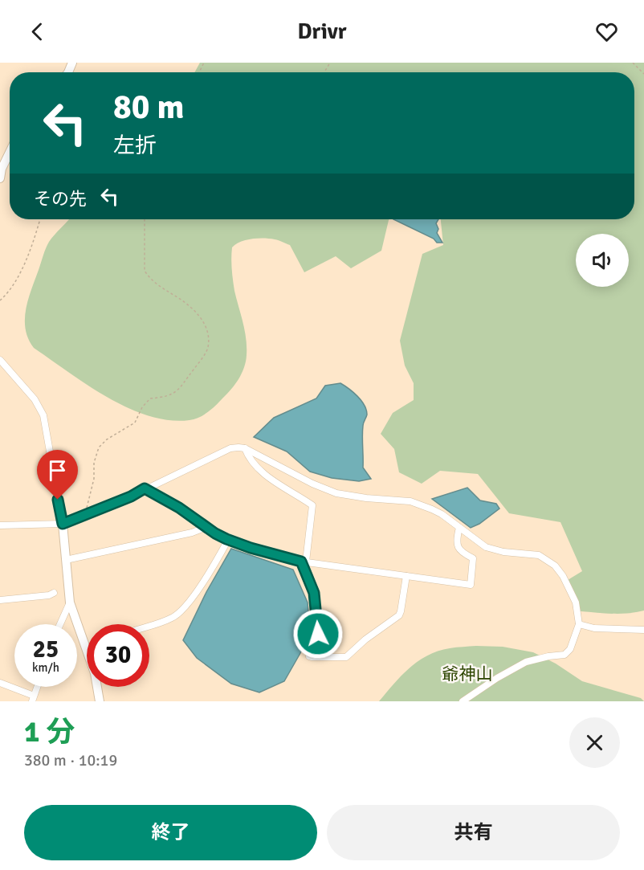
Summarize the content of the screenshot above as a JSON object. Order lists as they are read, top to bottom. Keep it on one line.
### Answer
{"parks":["爺神山"],"page":{"header":"Drivr","turn":["80 m","左折"],"then":"その先","speed":"25 km/h","limit":"30","heading":["1 分","380 m · 10:19"],"buttons":["終了","共有"]}}
